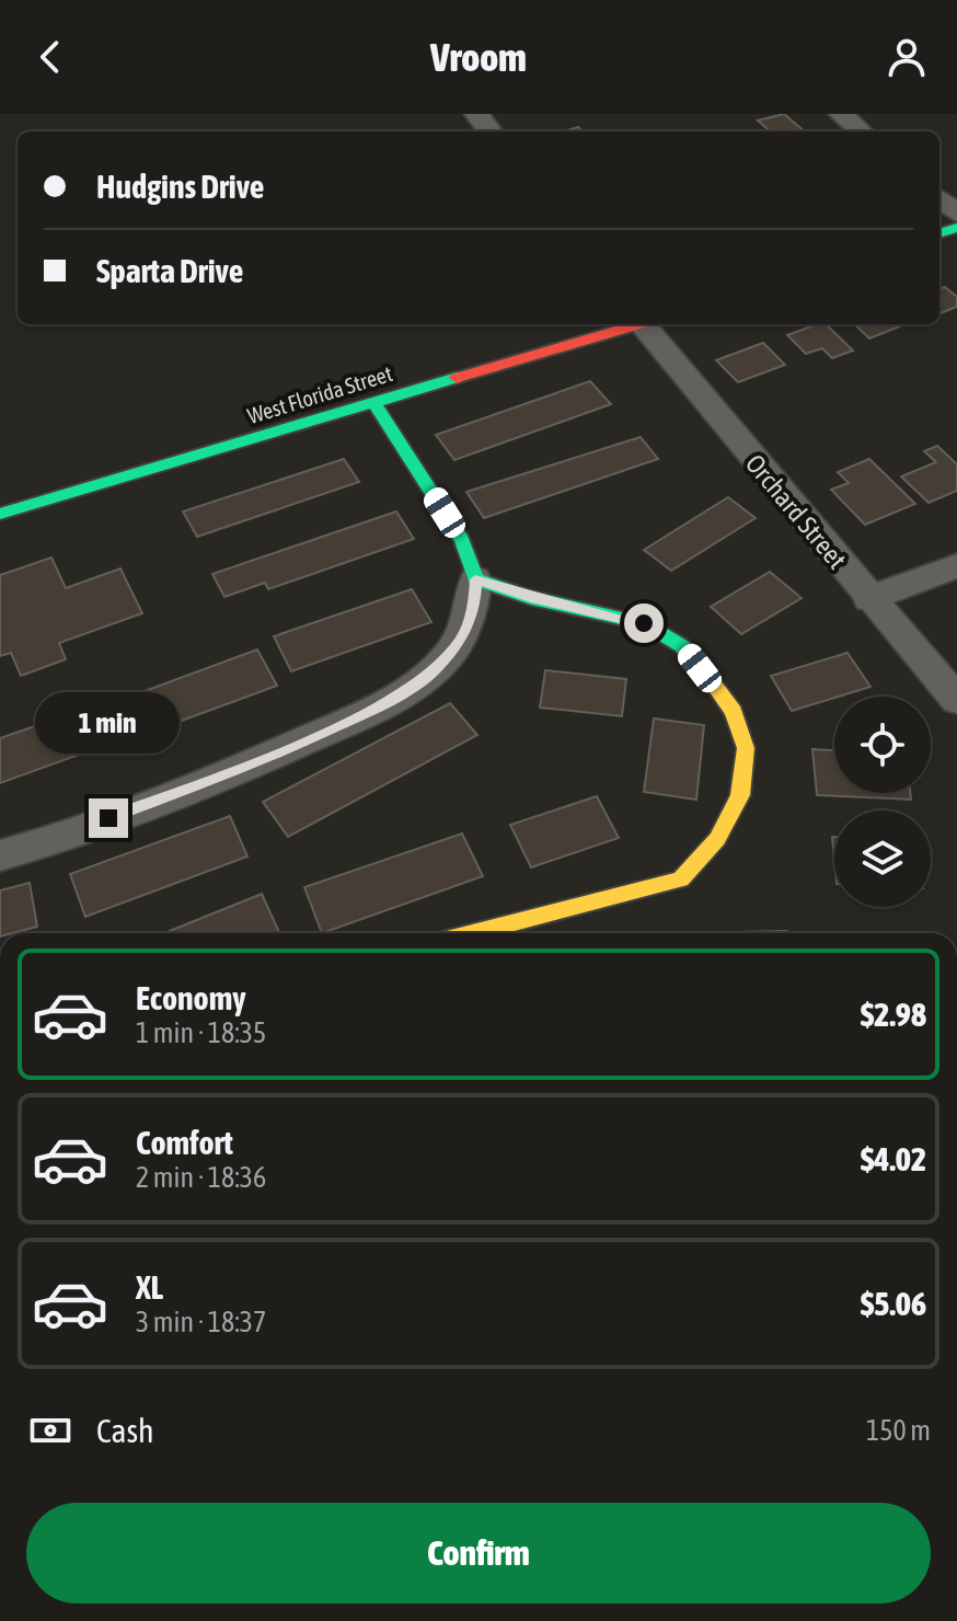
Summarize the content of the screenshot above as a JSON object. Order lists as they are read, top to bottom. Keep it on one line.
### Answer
{"streets":{"street":["West Florida Street","Orchard Street"]},"page":{"header":"Vroom","banner":["Hudgins Drive","Sparta Drive"],"bubble":"1 min","list":[{"name":"Economy","note":"1 min · 18:35","value":"$2.98"},{"name":"Comfort","note":"2 min · 18:36","value":"$4.02"},{"name":"XL","note":"3 min · 18:37","value":"$5.06"}],"pay":["Cash","150 m"],"buttons":"Confirm"}}
